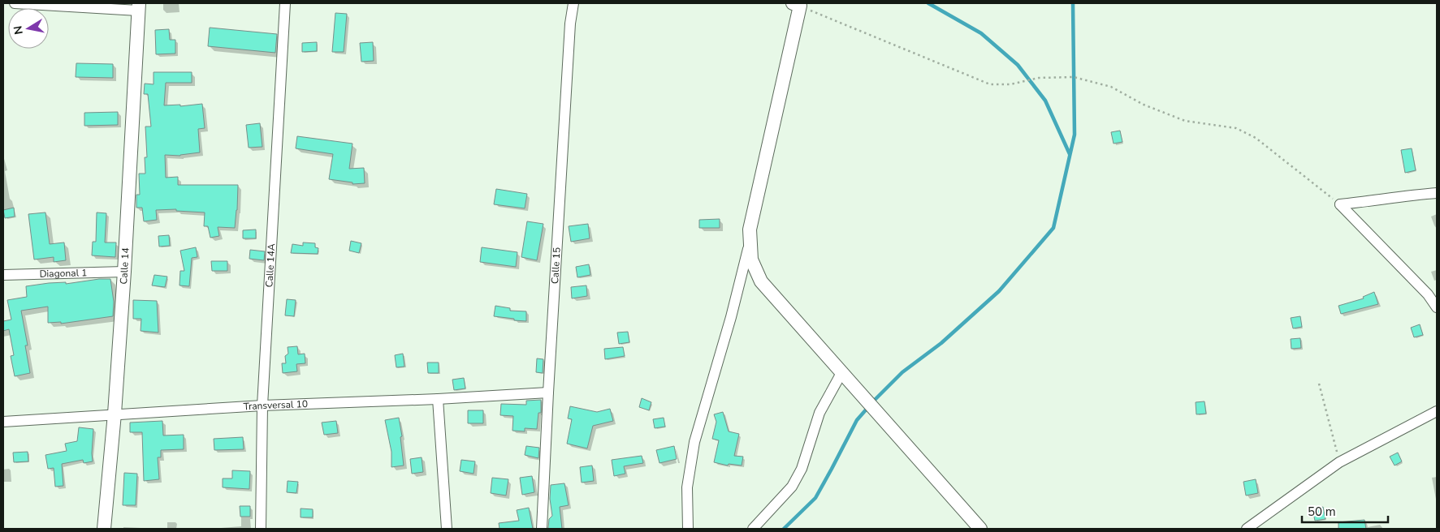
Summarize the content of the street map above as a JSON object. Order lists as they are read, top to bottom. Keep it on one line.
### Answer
{"streets":{"street":["Calle 14","Calle 14A","Calle 15","Diagonal 1","Transversal 10"]},"crossings":[["Calle 14","Diagonal 1"],["Calle 14","Transversal 10"],["Calle 14A","Transversal 10"],["Calle 15","Transversal 10"]],"scale_bar":"50 m","north":"left"}
